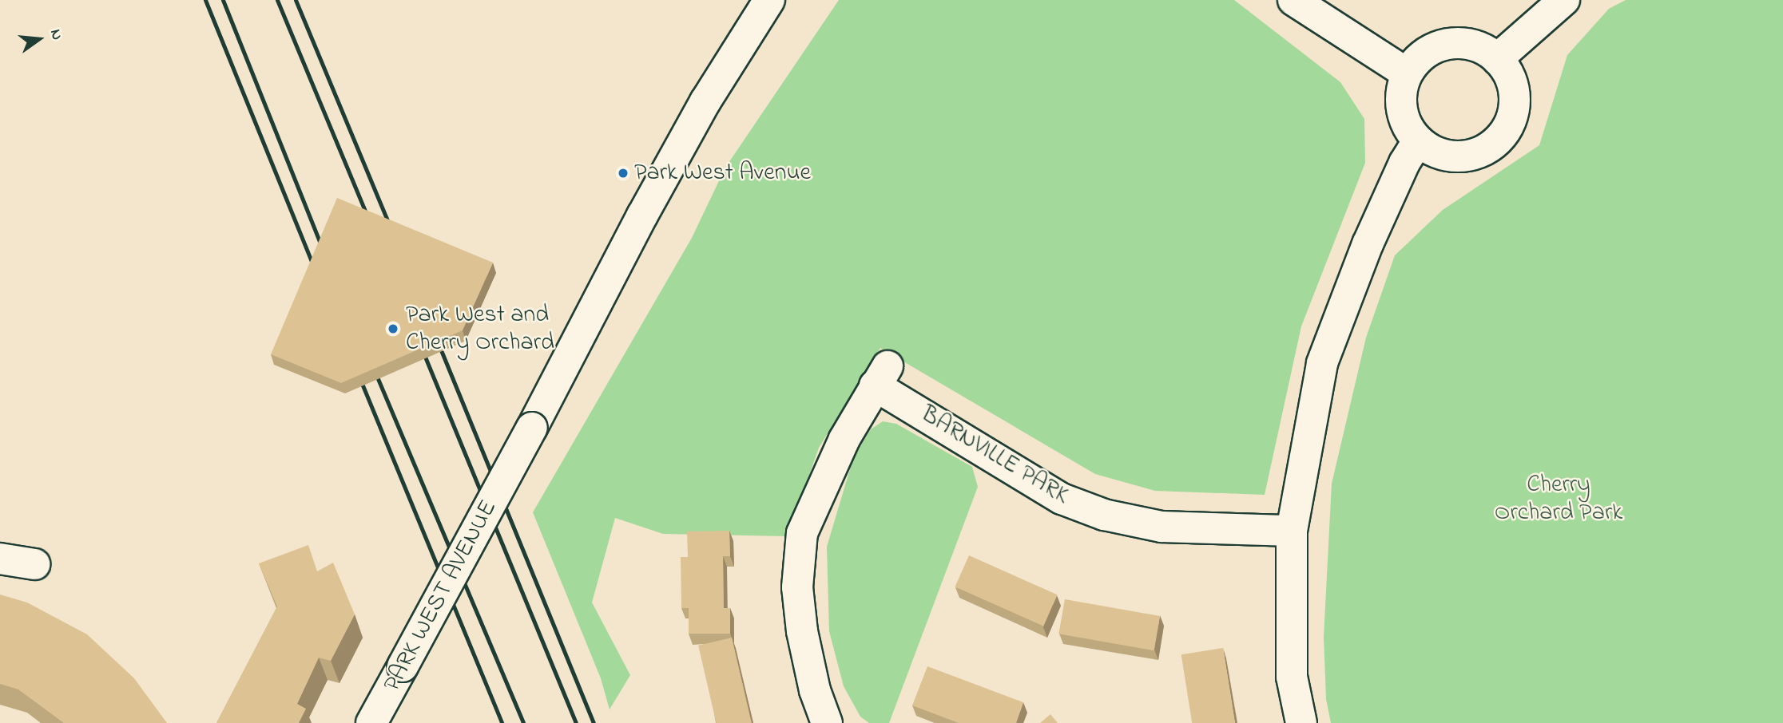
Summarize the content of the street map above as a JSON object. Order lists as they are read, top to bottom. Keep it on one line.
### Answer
{"streets":{"street":["BARNVILLE PARK","PARK WEST AVENUE"]},"parks":["Cherry Orchard Park"],"places":["Park West Avenue","Park West and Cherry Orchard"],"north":"right"}
